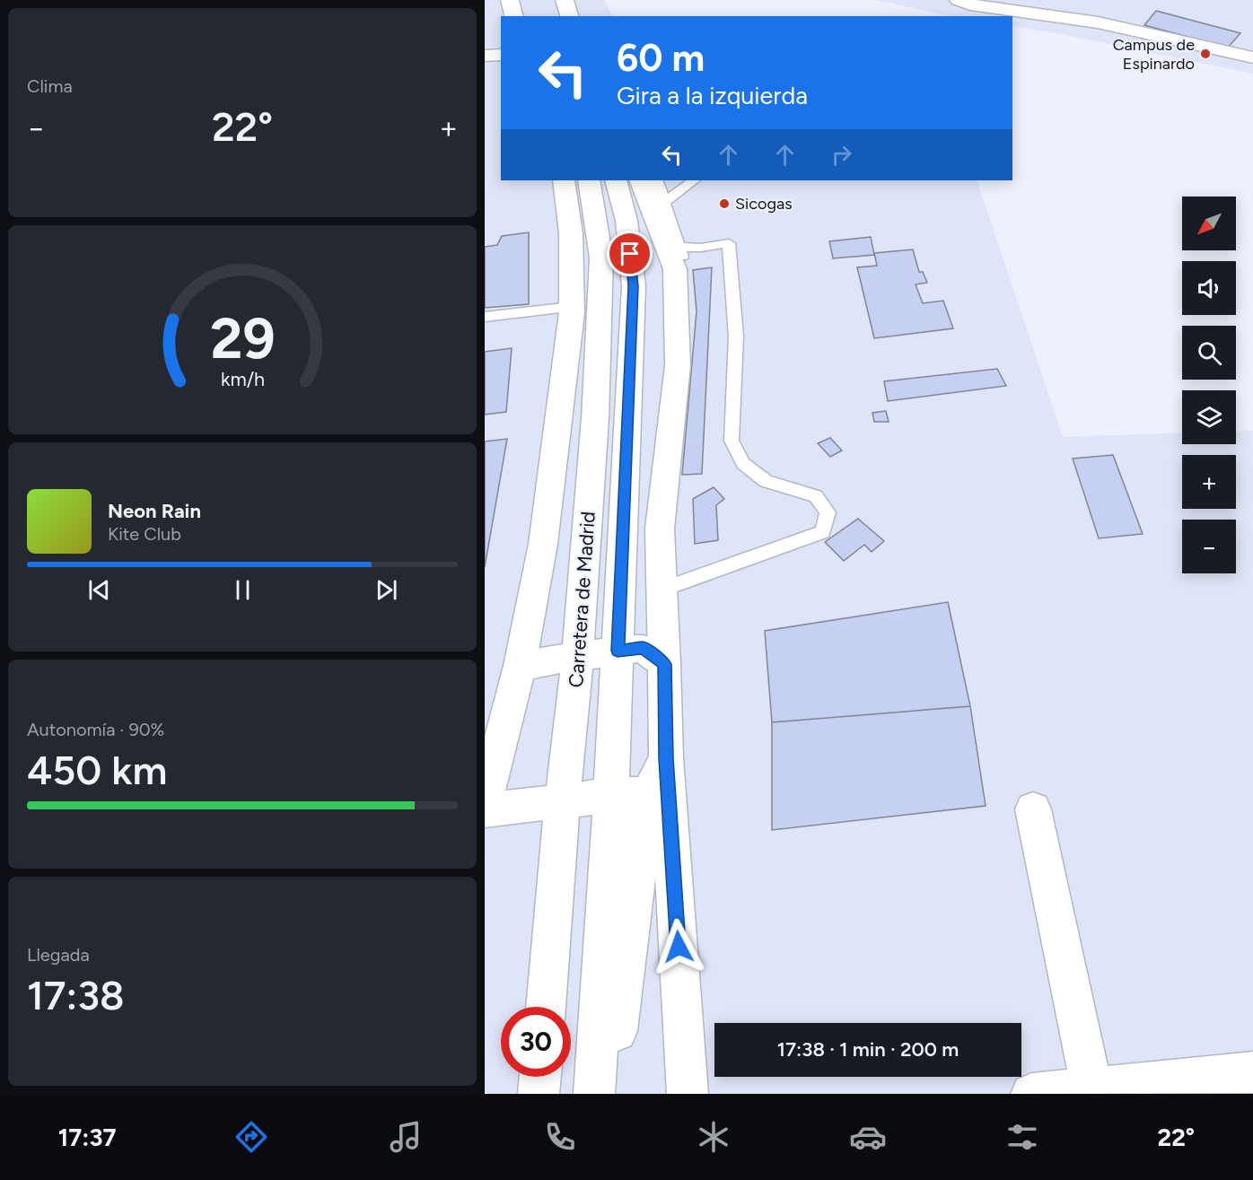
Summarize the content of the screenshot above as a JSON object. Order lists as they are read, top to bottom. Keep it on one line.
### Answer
{"streets":{"main road":["Carretera de Madrid"]},"places":["Campus de Espinardo","Sicogas"],"north":"bottom left","page":{"tile":["Clima",["Autonomía · 90%","450 km"],["Llegada","17:38"]],"turn":["60 m","Gira a la izquierda"],"heat":["−","22°","+"],"map_buttons":["+","−"],"song":["Neon Rain","Kite Club"],"limit":"30","trip":"17:38 · 1 min · 200 m","tabs":["17:37","22°"],"gauge":["29","km/h"]}}
